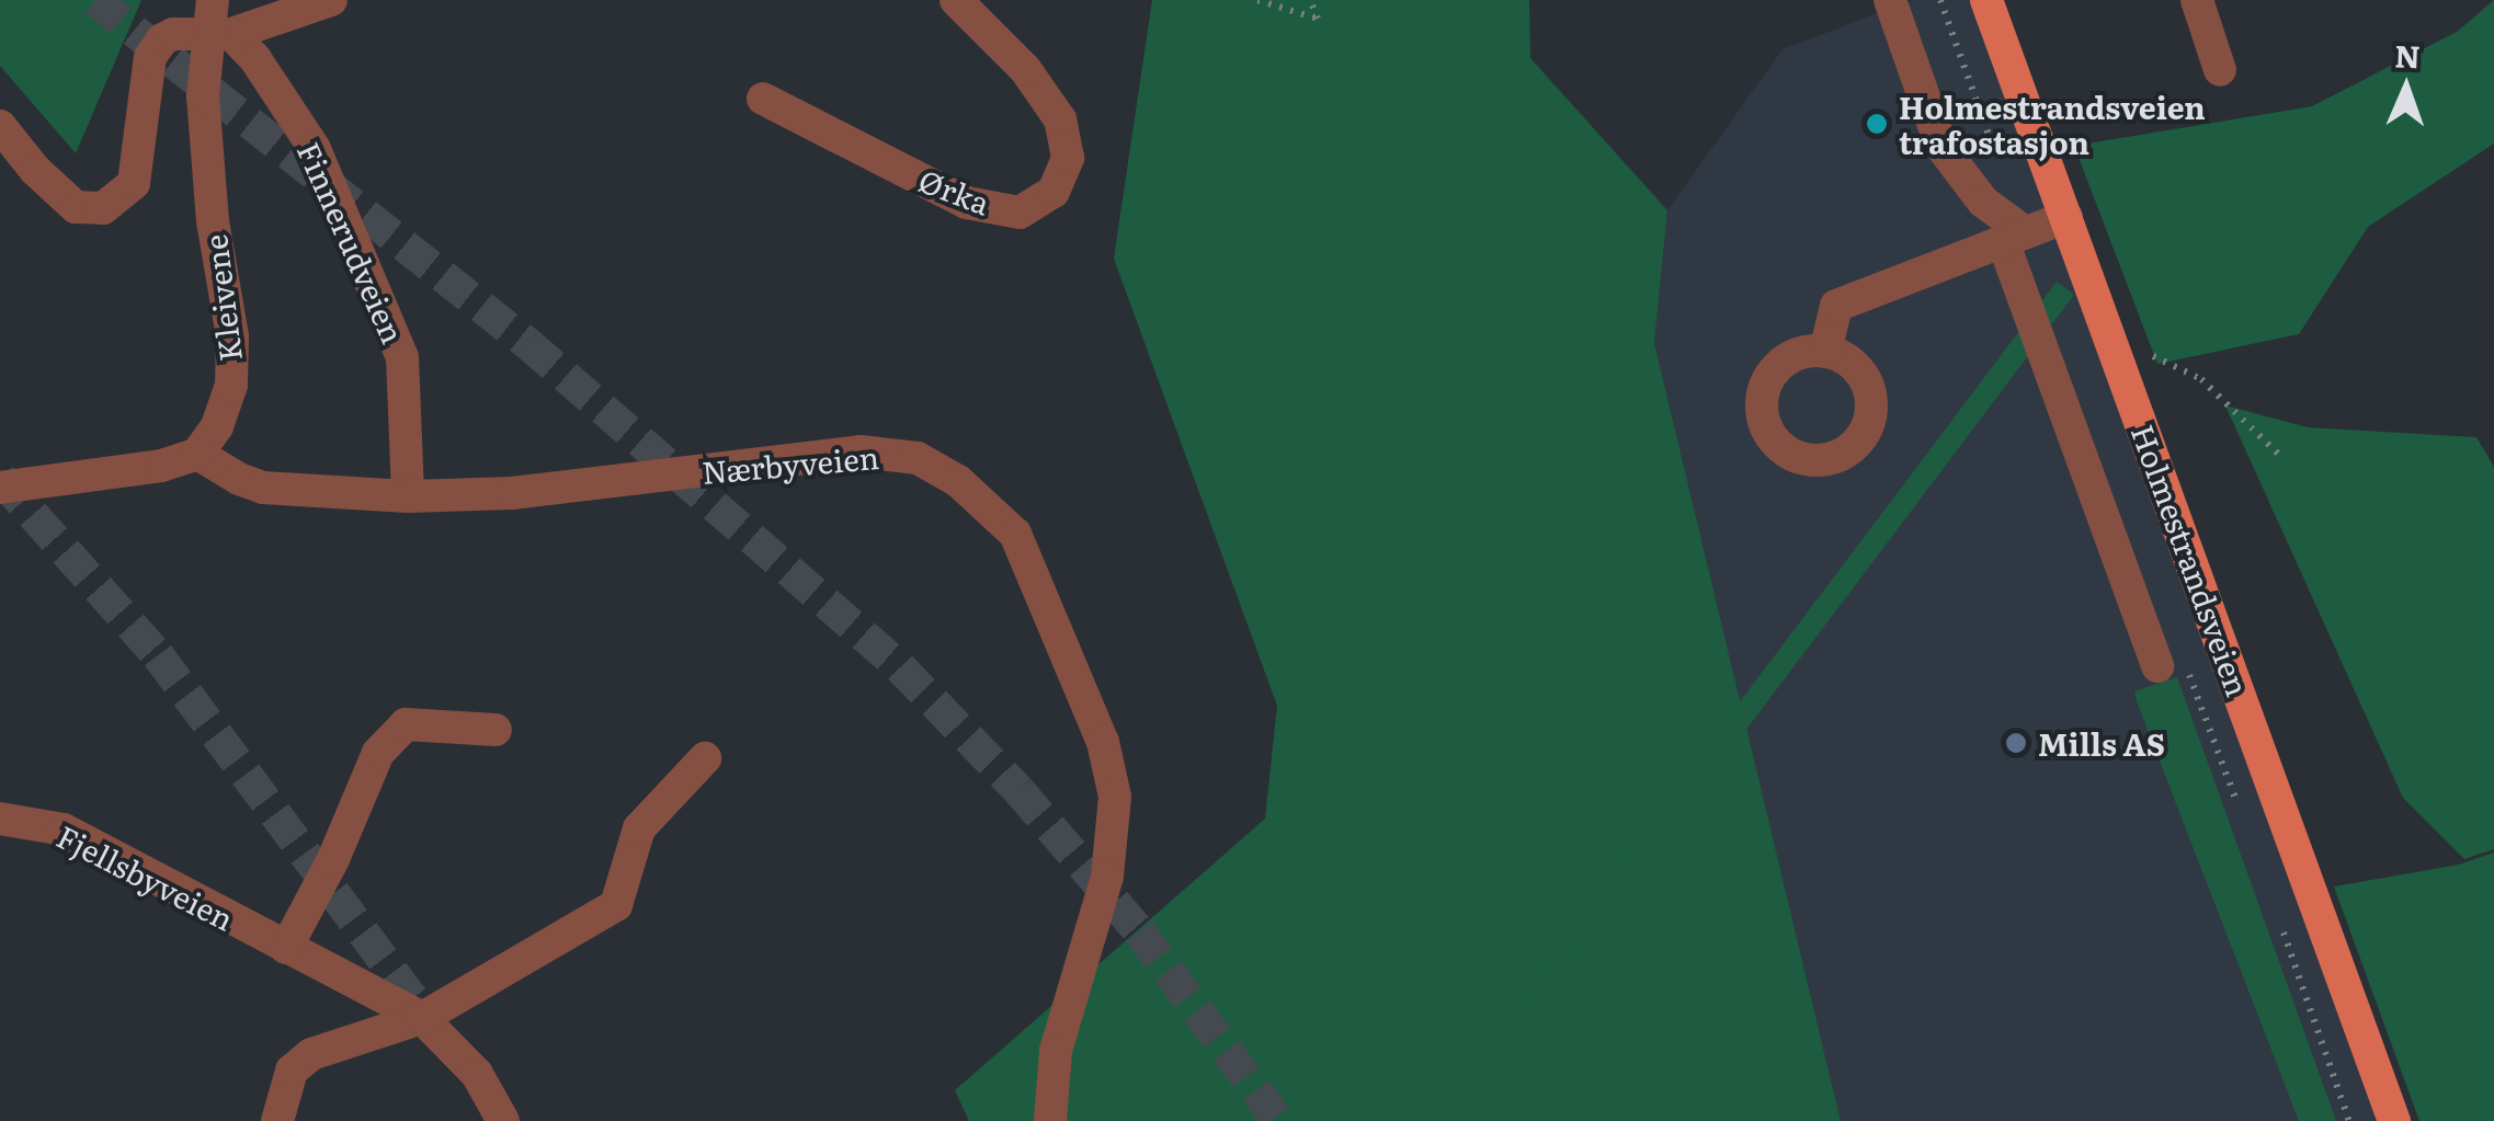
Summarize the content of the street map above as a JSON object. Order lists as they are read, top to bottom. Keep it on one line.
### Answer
{"streets":{"main road":["Holmestrandsveien"],"street":["Ørka","Finnerudveien","Kleivene","Nærbyveien","Fjellsbyveien"]},"crossings":[["Finnerudveien","Kleivene"],["Finnerudveien","Nærbyveien"],["Kleivene","Nærbyveien"]],"places":["Holmestrandsveien trafostasjon","Mills AS"],"north":"top"}
